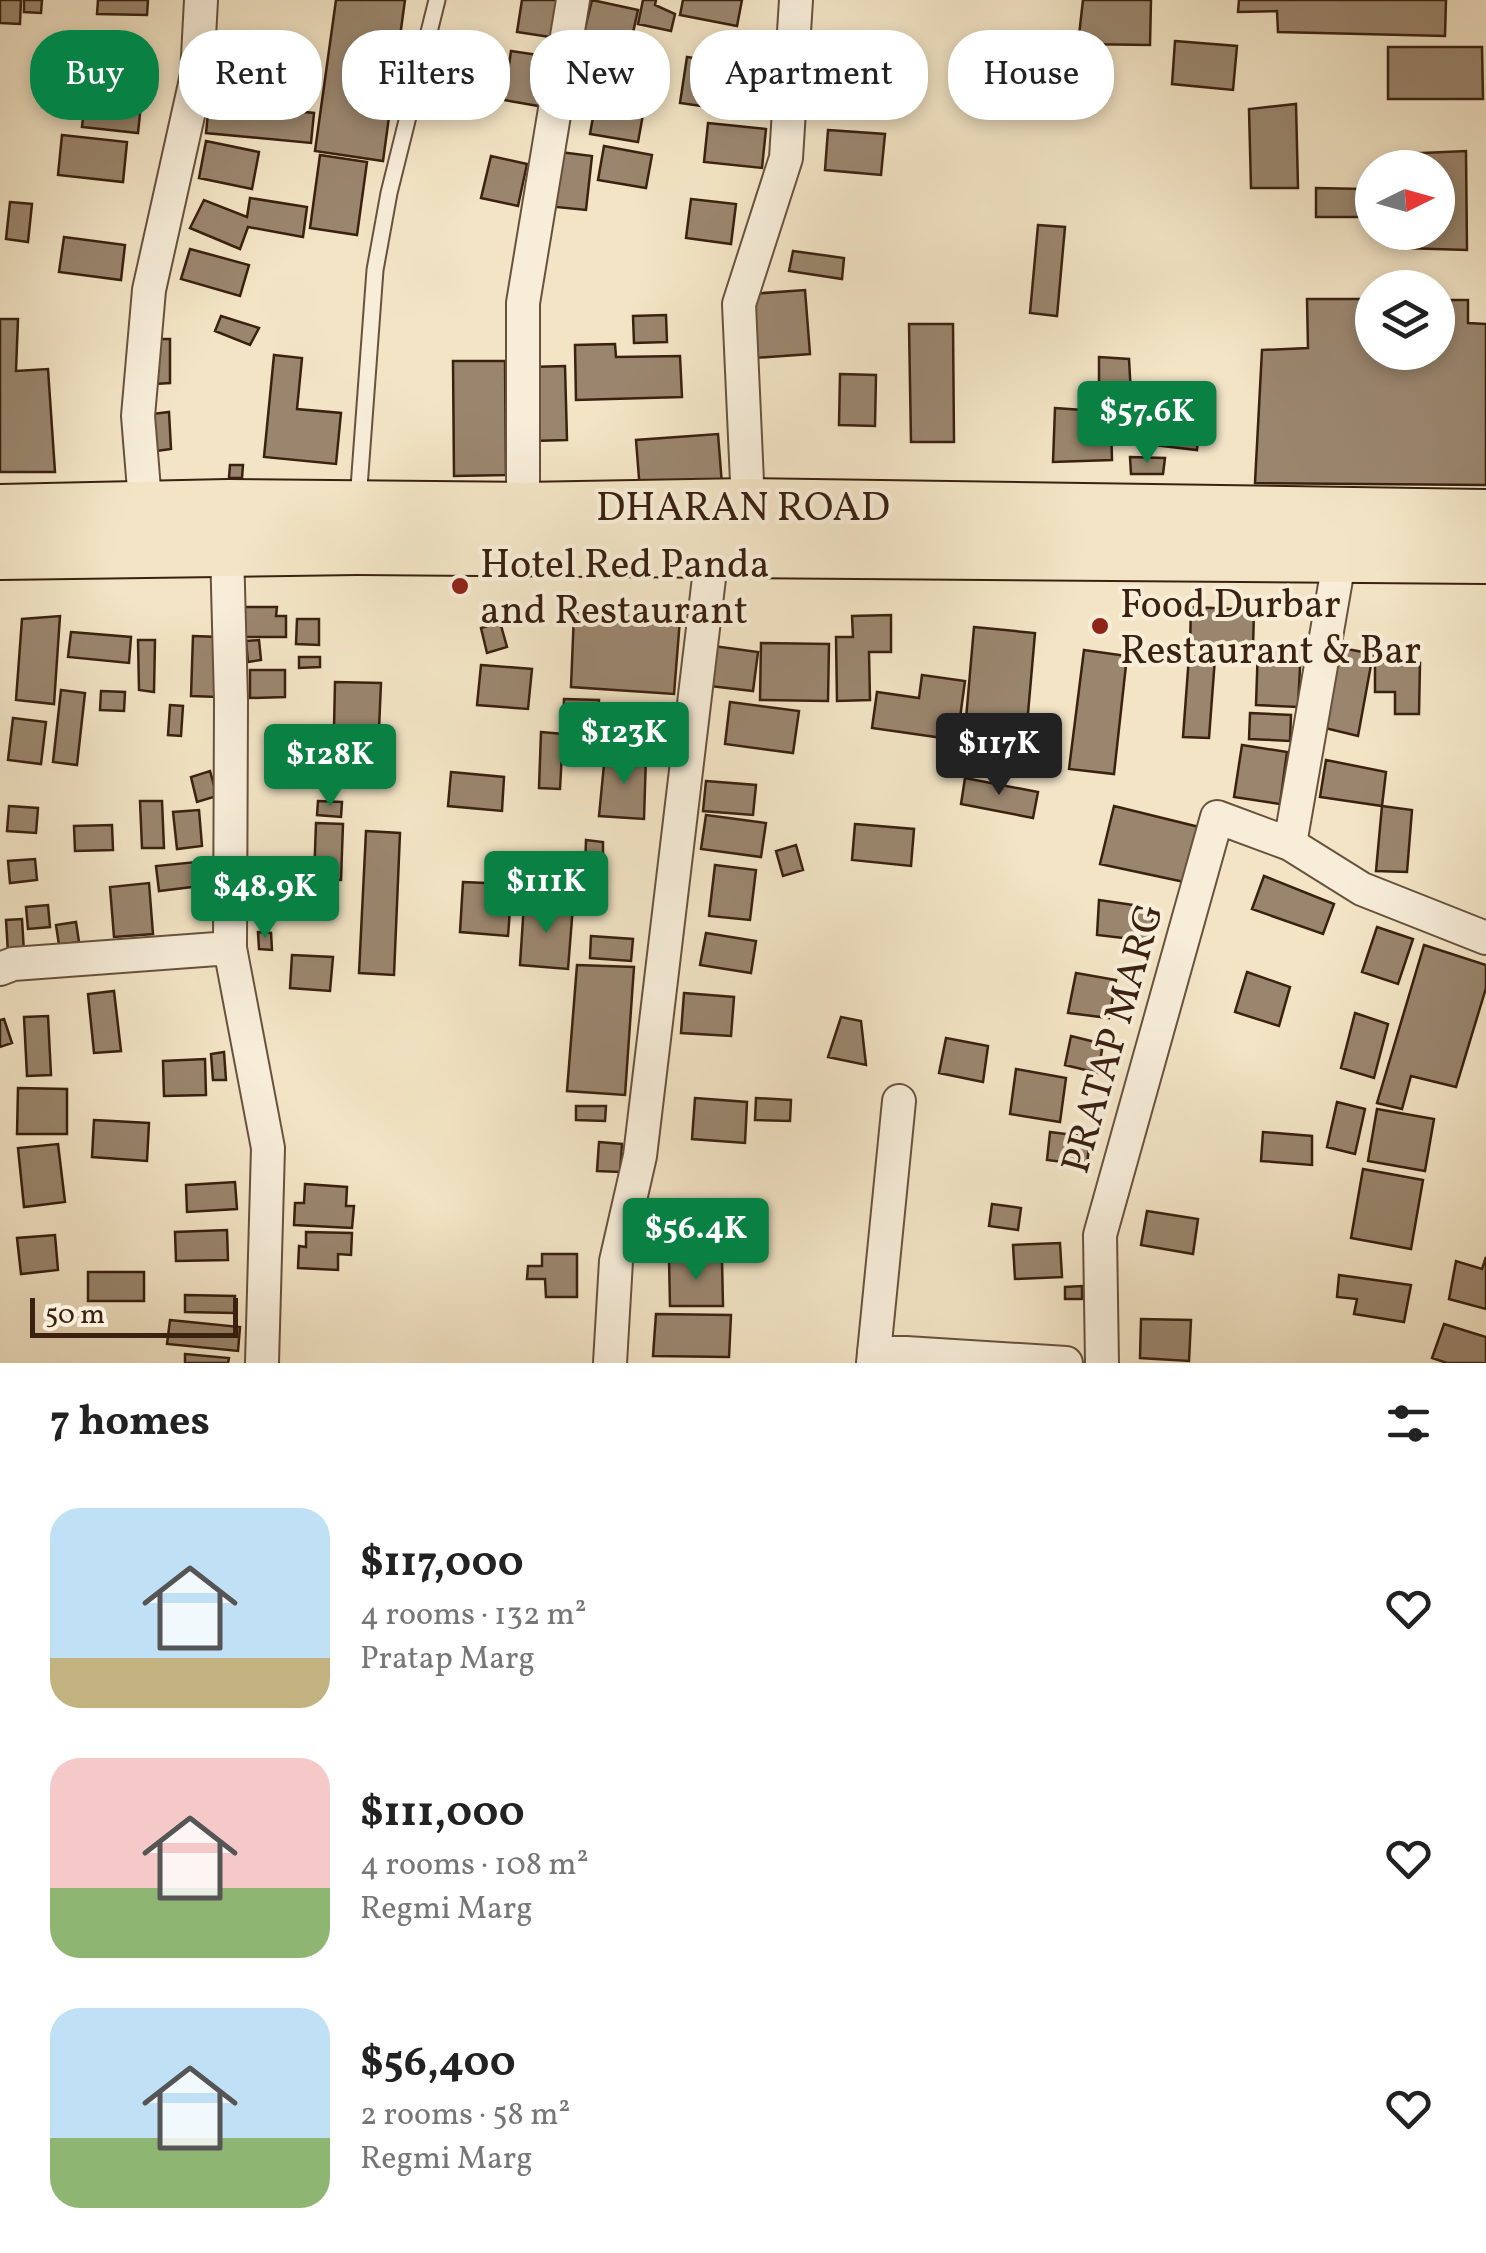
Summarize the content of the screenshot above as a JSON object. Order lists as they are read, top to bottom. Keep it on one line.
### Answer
{"streets":{"main road":["DHARAN ROAD"],"street":["PRATAP MARG"]},"places":["Hotel Red Panda and Restaurant","Food Durbar Restaurant & Bar"],"scale_bar":"50 m","north":"right","page":{"chip":["Buy","Rent","Filters","New","Apartment","House"],"price":["$57.6K","$123K","$117K","$128K","$111K","$48.9K","$56.4K"],"scale":"50 m","heading":"7 homes","list":[{"name":"$117,000","note":"4 rooms · 132 m² · Pratap Marg"},{"name":"$111,000","note":"4 rooms · 108 m² · Regmi Marg"},{"name":"$56,400","note":"2 rooms · 58 m² · Regmi Marg"}]}}
